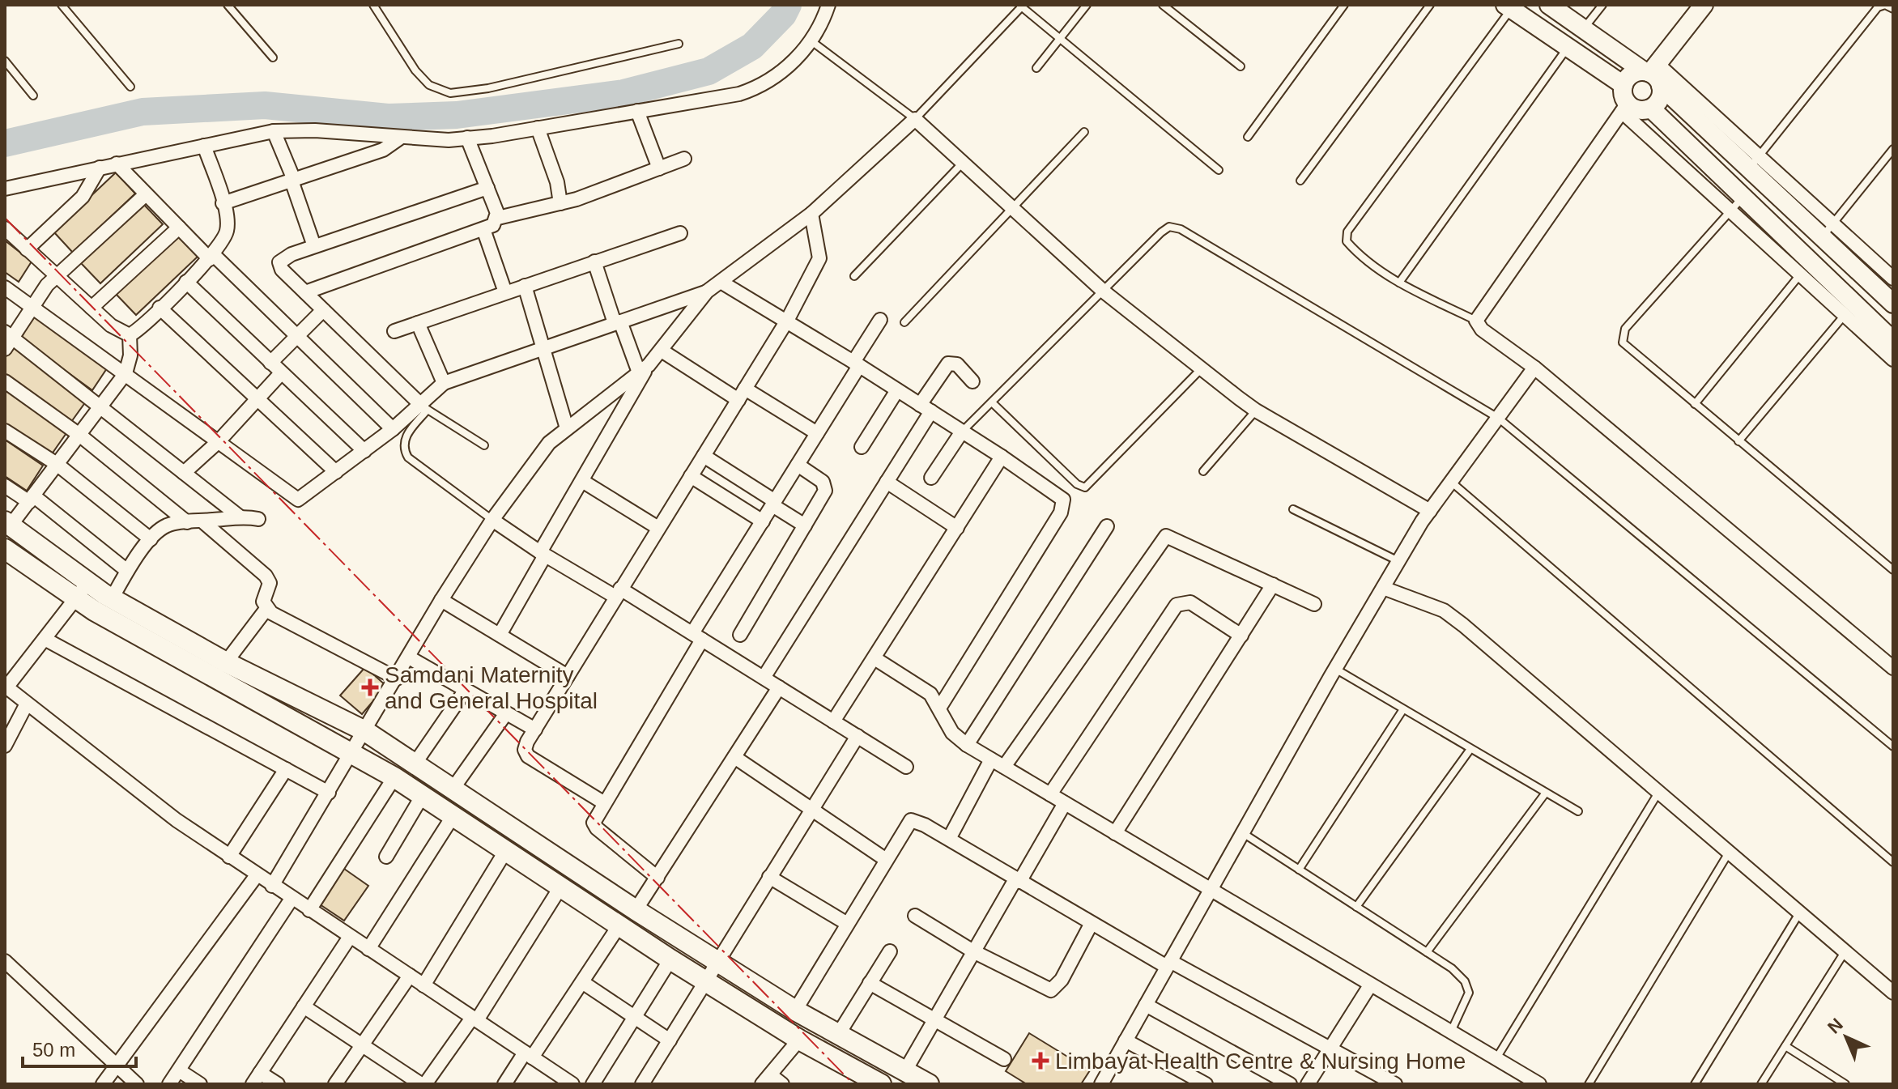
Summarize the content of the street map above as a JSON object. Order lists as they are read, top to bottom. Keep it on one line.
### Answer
{"places":{"health":["Samdani Maternity and General Hospital","Limbayat Health Centre & Nursing Home"]},"scale_bar":"50 m","north":"top left"}
